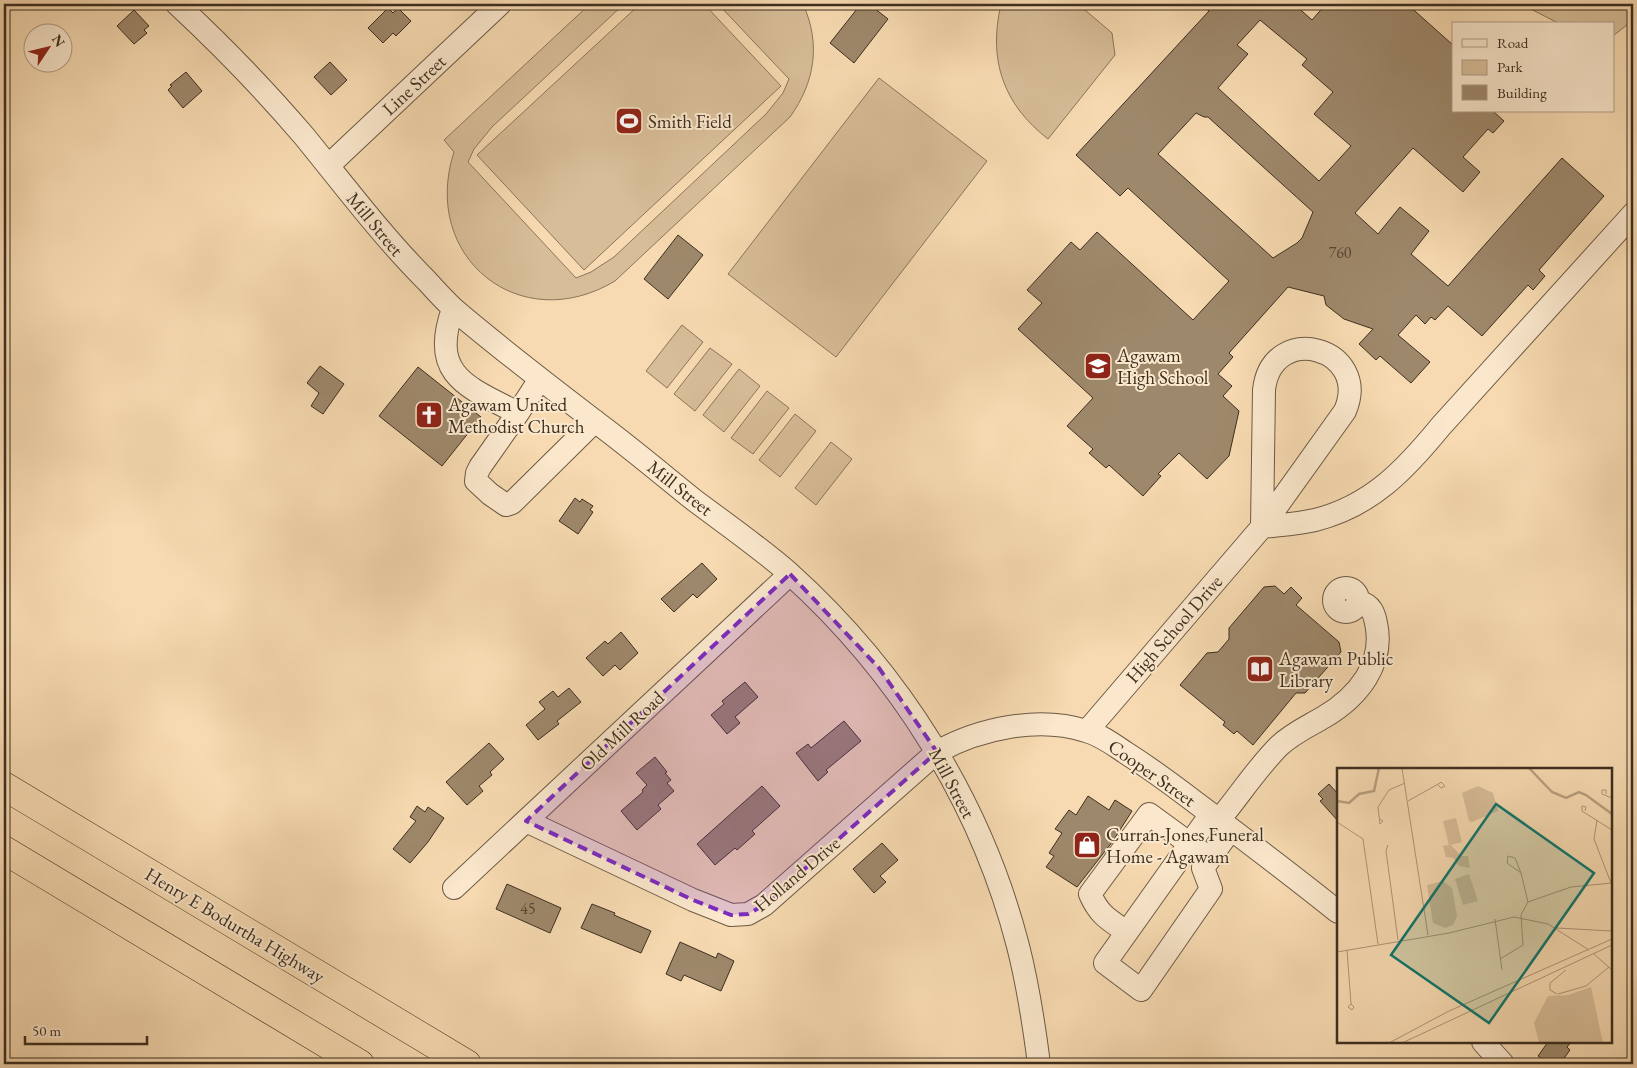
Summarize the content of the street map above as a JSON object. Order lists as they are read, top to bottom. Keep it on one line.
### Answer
{"streets":{"highway":["Henry E Bodurtha Highway"],"street":["Line Street","Mill Street","High School Drive","Old Mill Road","Cooper Street","Holland Drive"]},"crossings":[["Line Street","Mill Street"],["Mill Street","Old Mill Road"],["Mill Street","Cooper Street"],["Mill Street","Holland Drive"],["High School Drive","Cooper Street"],["Old Mill Road","Holland Drive"],["Cooper Street","Holland Drive"]],"places":{"sports":["Smith Field"],"school or university":["Agawam High School"],"church":["Agawam United Methodist Church"],"library":["Agawam Public Library"],"shop":["Curran-Jones Funeral Home - Agawam"]},"house_numbers":["760","45"],"legend":["Road","Park","Building"],"scale_bar":"50 m","north":"top right"}
